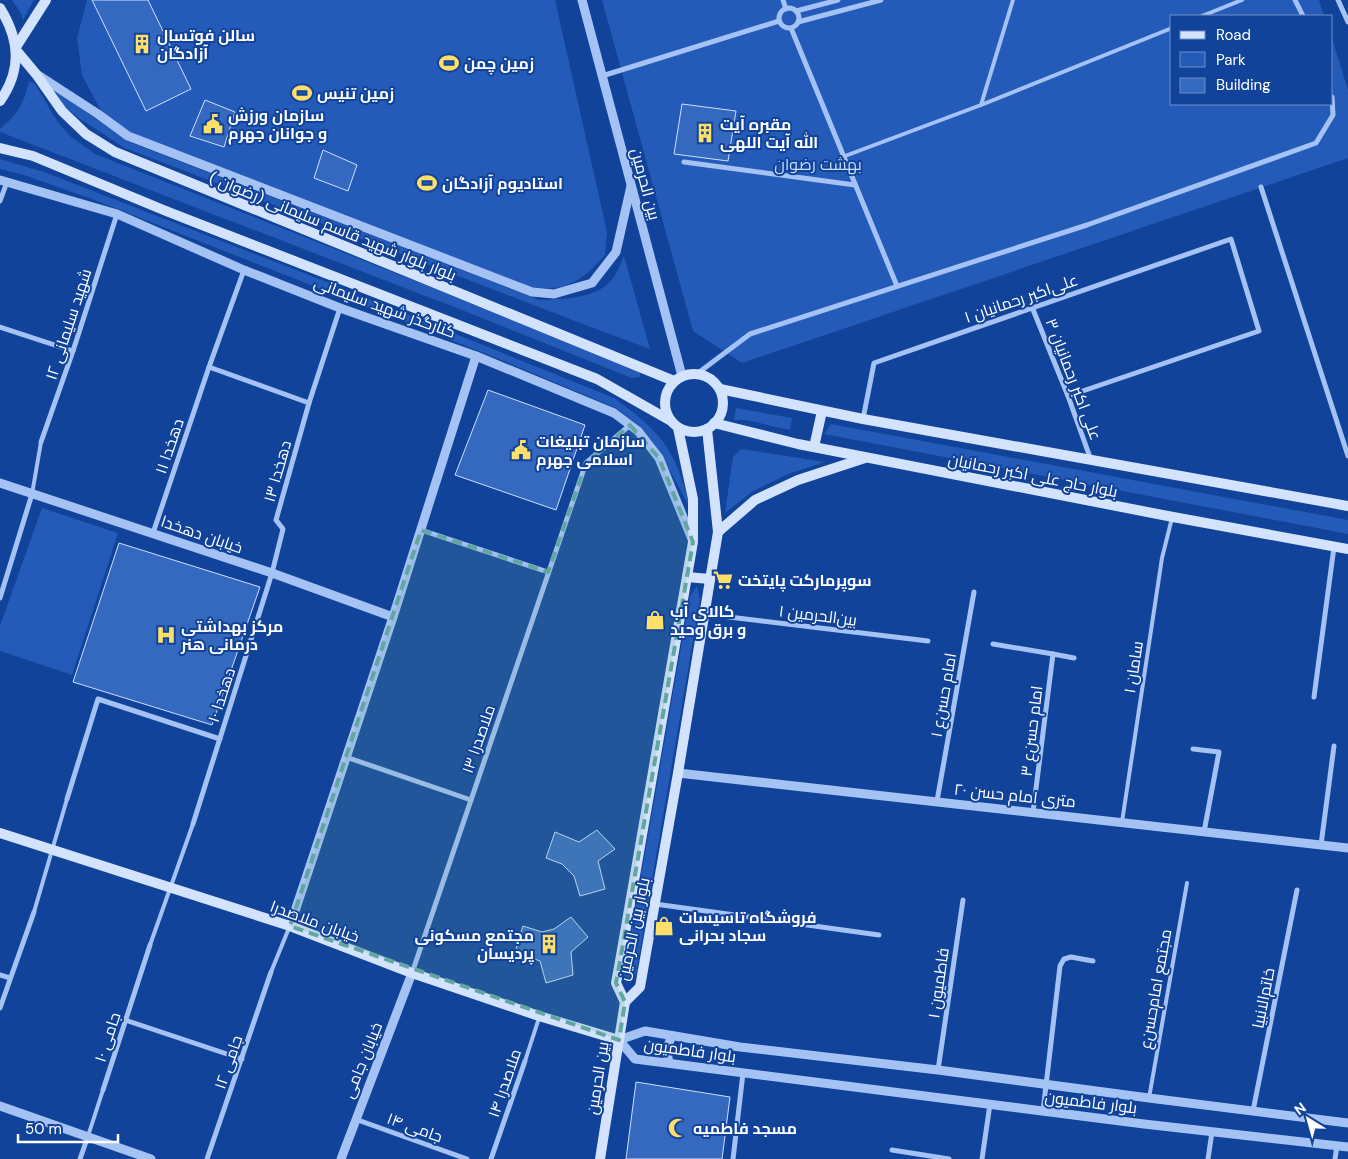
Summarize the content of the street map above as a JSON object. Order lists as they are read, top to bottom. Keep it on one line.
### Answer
{"streets":{"main road":["بین الحرمین","بلوار بلوار شهید قاسم سلیمانی (رضوان )","بلوار حاج علی اکبر رحمانیان","خیابان ملاصدرا","بلوار بین الحرمین"],"street":["علی‌اکبر رحمانیان ۱","کنارگذر شهید سلیمانی","شهید سلیمانی ۱۲","علی اکبر رحمانیان ۳","دهخدا ۱۱","دهخدا ۱۳","خیابان دهخدا","بین‌الحرمین ۱","دهخدا ۱۰","امام حسن‌ع ۱","امام حسن‌ع ۳","ملاصدرا ۱۳","۲۰ متری امام حسن","فاطمیون ۱","خاتم‌الانبیا","جامی ۱۰","بلوار فاطمیون","خیابان جامی","جامی ۱۲","ملاصدرا ۱۴","جامی ۱۴"],"lane":["سامان ۱","مجتمع امام‌حسن‌ع"]},"crossings":[["بین الحرمین","بلوار بلوار شهید قاسم سلیمانی (رضوان )"],["بین الحرمین","بلوار حاج علی اکبر رحمانیان"],["بین الحرمین","خیابان ملاصدرا"],["بین الحرمین","بلوار بین الحرمین"],["بین الحرمین","بلوار فاطمیون"],["بلوار بلوار شهید قاسم سلیمانی (رضوان )","بلوار حاج علی اکبر رحمانیان"],["بلوار بلوار شهید قاسم سلیمانی (رضوان )","بلوار بین الحرمین"],["علی‌اکبر رحمانیان ۱","علی اکبر رحمانیان ۳"],["علی‌اکبر رحمانیان ۱","بلوار حاج علی اکبر رحمانیان"],["کنارگذر شهید سلیمانی","شهید سلیمانی ۱۲"],["کنارگذر شهید سلیمانی","دهخدا ۱۱"],["کنارگذر شهید سلیمانی","ملاصدرا ۱۳"],["کنارگذر شهید سلیمانی","بلوار بین الحرمین"],["علی اکبر رحمانیان ۳","بلوار حاج علی اکبر رحمانیان"],["دهخدا ۱۱","خیابان دهخدا"],["دهخدا ۱۳","خیابان دهخدا"],["دهخدا ۱۳","دهخدا ۱۰"],["بلوار حاج علی اکبر رحمانیان","سامان ۱"],["بلوار حاج علی اکبر رحمانیان","بلوار بین الحرمین"],["خیابان دهخدا","دهخدا ۱۰"],["بین‌الحرمین ۱","بلوار بین الحرمین"],["سامان ۱","۲۰ متری امام حسن"],["امام حسن‌ع ۱","۲۰ متری امام حسن"],["امام حسن‌ع ۳","۲۰ متری امام حسن"],["ملاصدرا ۱۳","خیابان ملاصدرا"],["ملاصدرا ۱۳","خیابان جامی"],["۲۰ متری امام حسن","بلوار بین الحرمین"],["خیابان ملاصدرا","بلوار فاطمیون"],["خیابان ملاصدرا","خیابان جامی"],["خیابان ملاصدرا","ملاصدرا ۱۴"],["فاطمیون ۱","بلوار فاطمیون"],["مجتمع امام‌حسن‌ع","بلوار فاطمیون"],["خاتم‌الانبیا","بلوار فاطمیون"],["خیابان جامی","جامی ۱۴"]],"parks":["بهشت رضوان"],"places":{"building":["سالن فوتسال آزادگان","مقبره آیت الله آیت اللهی","مجتمع مسکونی پردیسان"],"sports":["زمین چمن","زمین تنیس","استادیوم آزادگان"],"public building":["سازمان ورزش و جوانان جهرم","سازمان تبلیغات اسلامی جهرم"],"supermarket":["سوپرمارکت پایتخت"],"shop":["کالای آب و برق وحید","فروشگاه تاسیسات سجاد بحرانی"],"hospital":["مرکز بهداشتی درمانی هنر"],"mosque":["مسجد فاطمیه"]},"legend":["Road","Park","Building"],"scale_bar":"50 m","north":"top left"}
